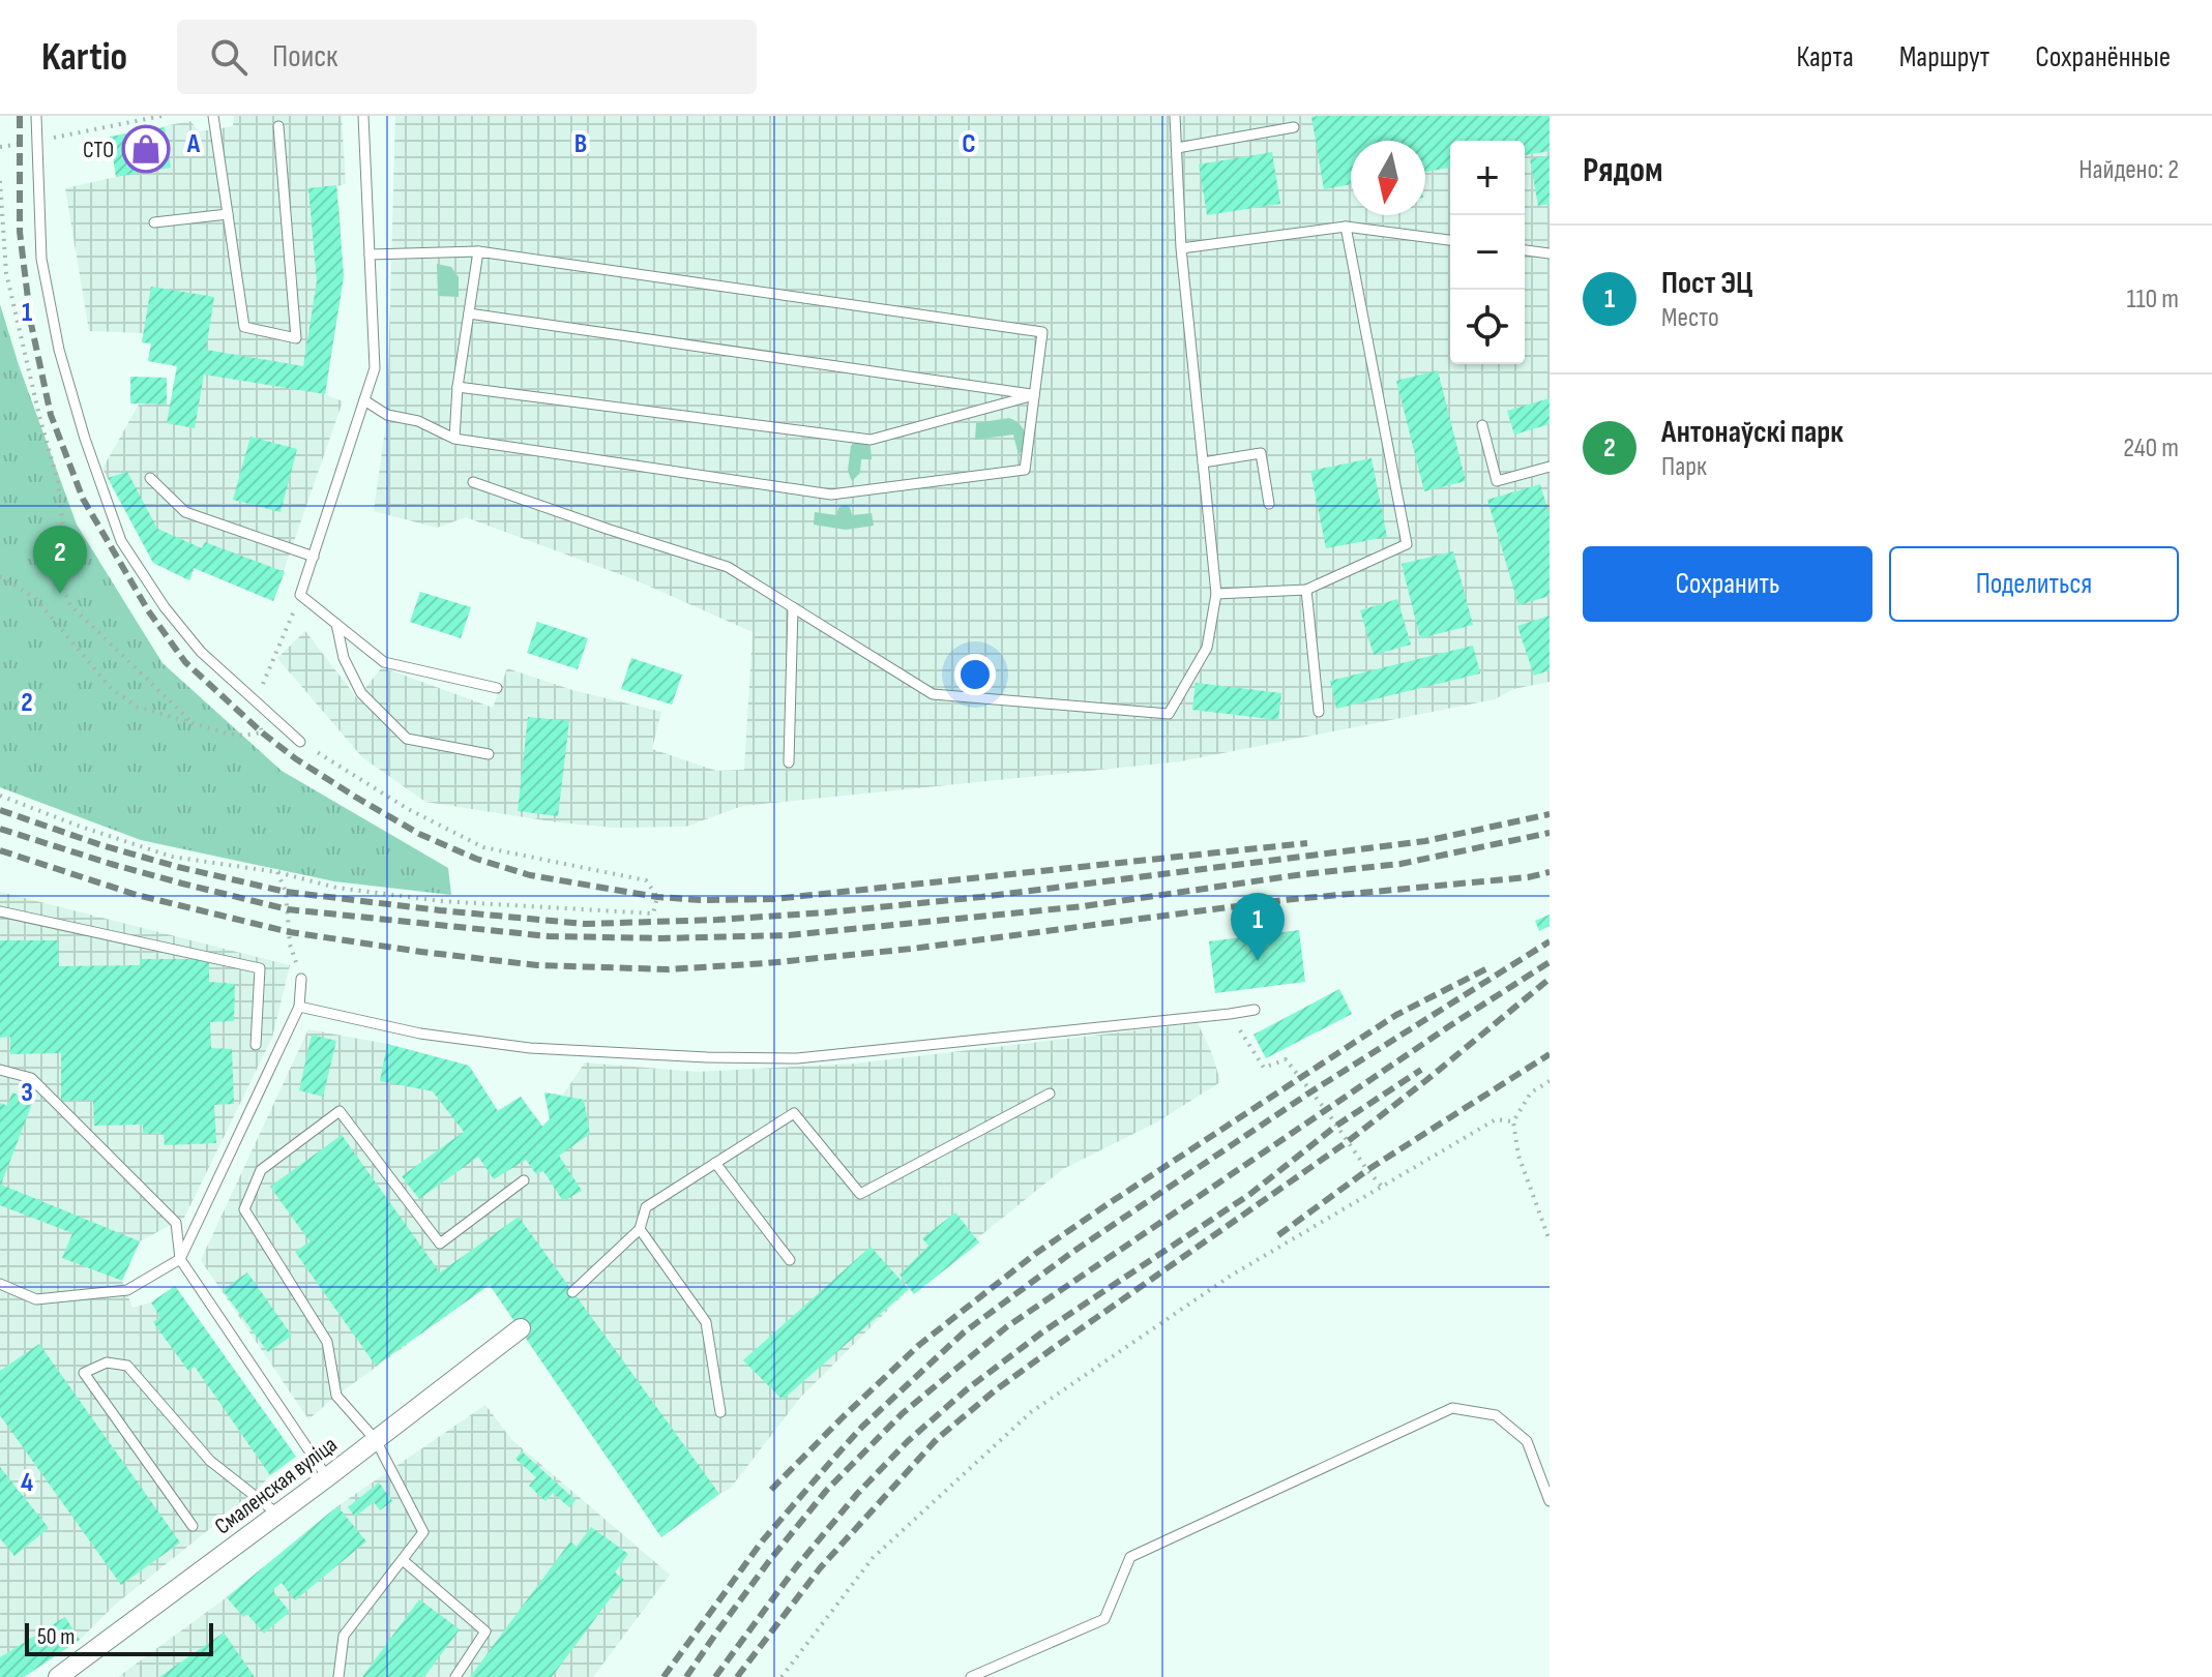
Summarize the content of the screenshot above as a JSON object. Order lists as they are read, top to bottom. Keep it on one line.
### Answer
{"streets":{"street":["Смаленская вуліца"]},"places":{"shop":["СТО"]},"scale_bar":"50 m","north":"bottom","page":{"header":"Kartio","search":"Поиск","nav":["Карта","Маршрут","Сохранённые"],"heading":["Рядом","Найдено: 2"],"map_buttons":["+","−"],"list":[{"mark":"1","name":"Пост ЭЦ","note":"Место","value":"110 m"},{"mark":"2","name":"Антонаўскі парк","note":"Парк","value":"240 m"}],"buttons":["Сохранить","Поделиться"],"pins":["2","1"],"scale":"50 m"},"grid":{"columns":["A","B","C"],"rows":["1","2","3","4"]}}
